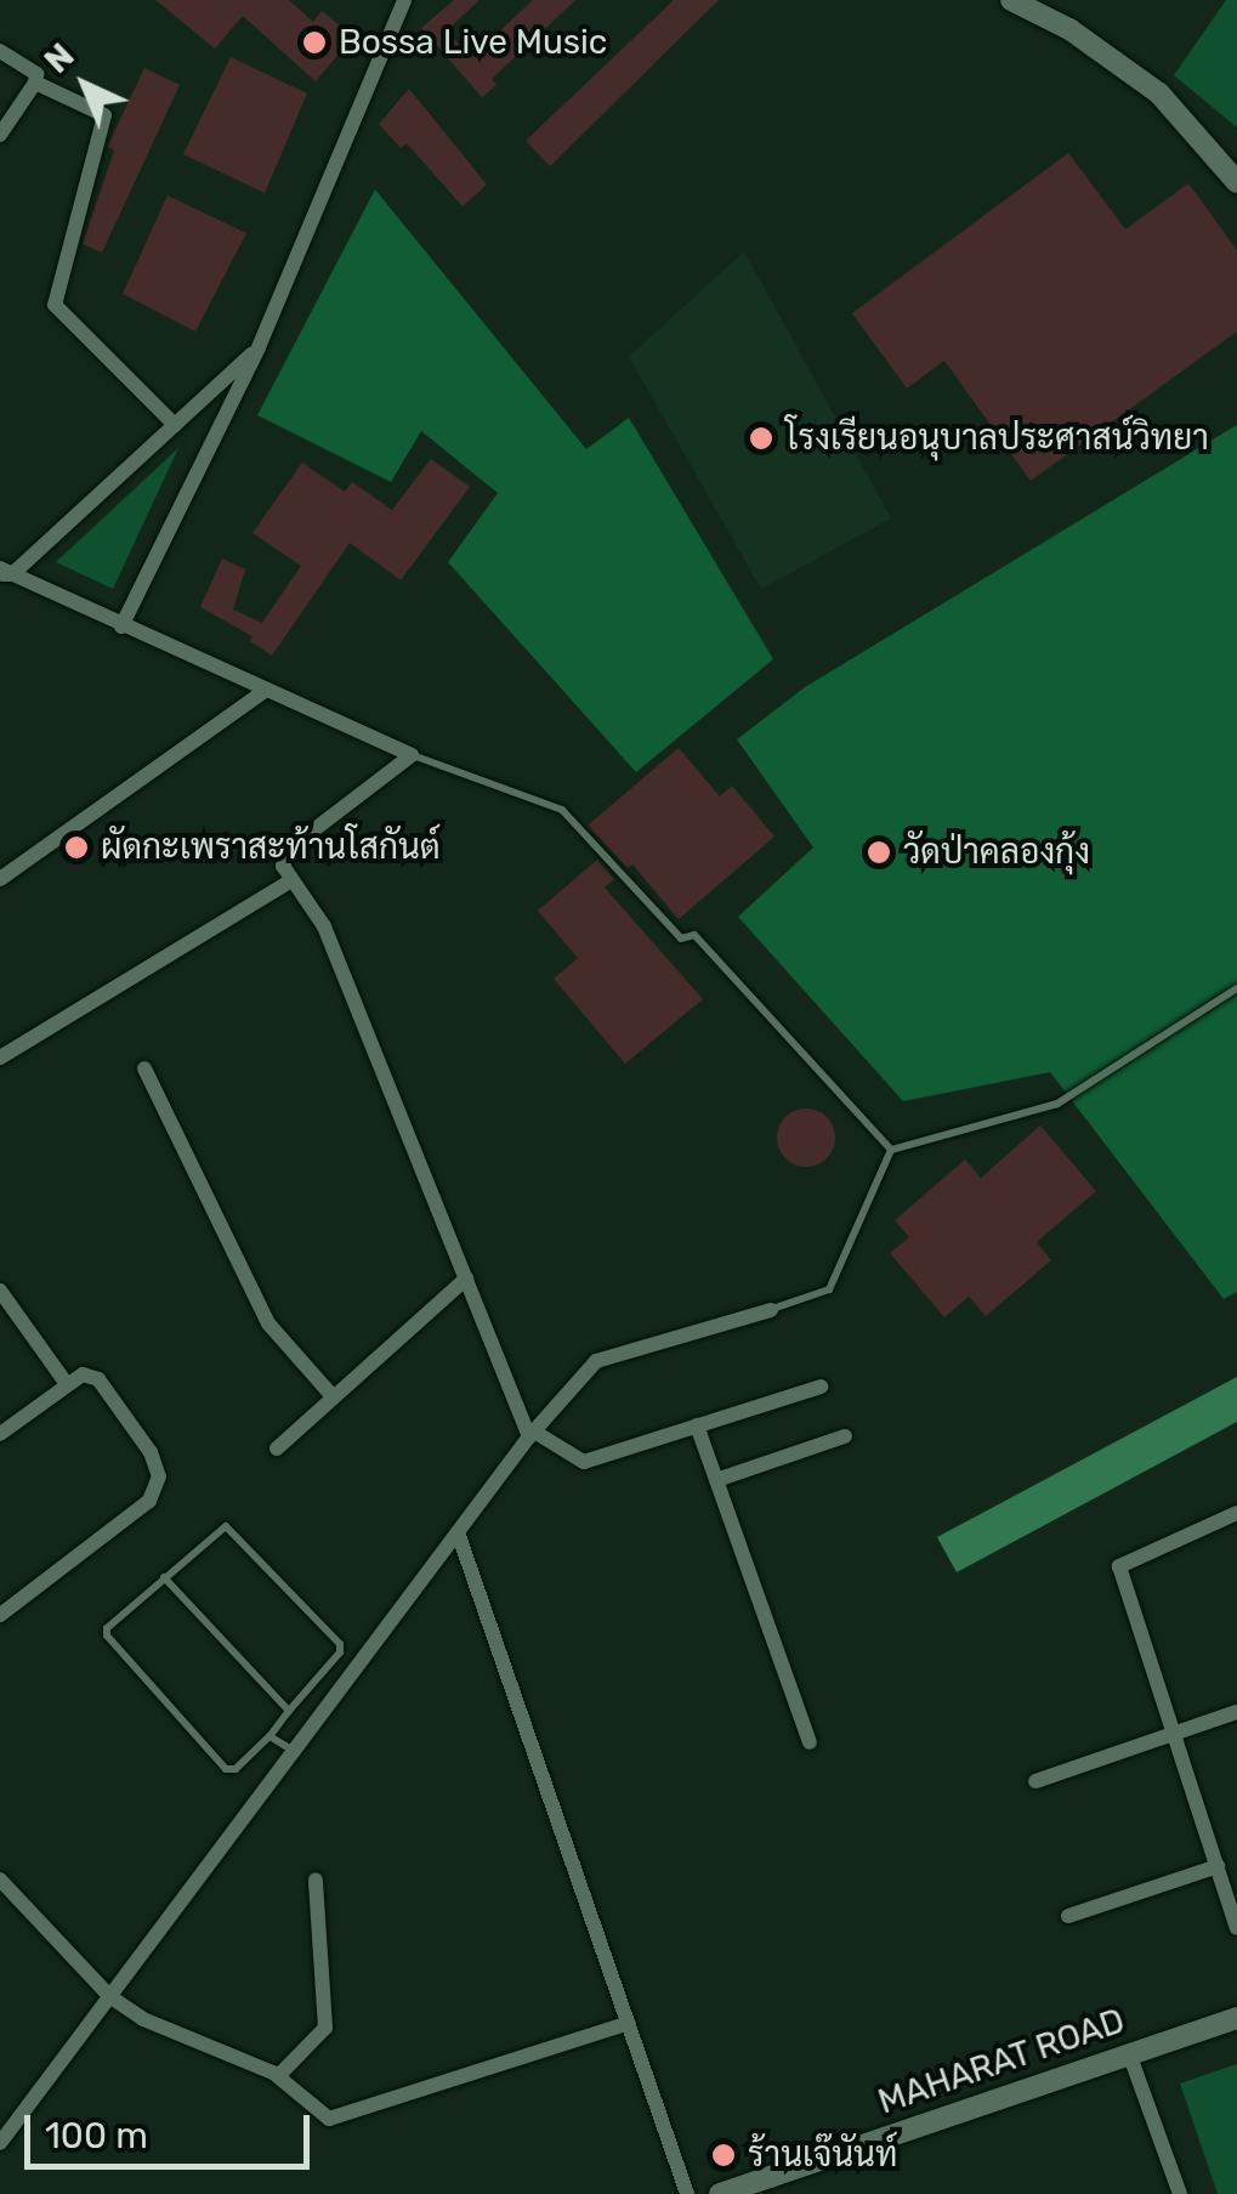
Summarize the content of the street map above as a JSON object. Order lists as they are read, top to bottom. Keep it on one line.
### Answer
{"streets":{"street":["MAHARAT ROAD"]},"places":["Bossa Live Music","โรงเรียนอนุบาลประศาสน์วิทยา","ผัดกะเพราสะท้านโสกันต์","วัดป่าคลองกุ้ง","ร้านเจ๊นันท์"],"scale_bar":"100 m","north":"top left"}
